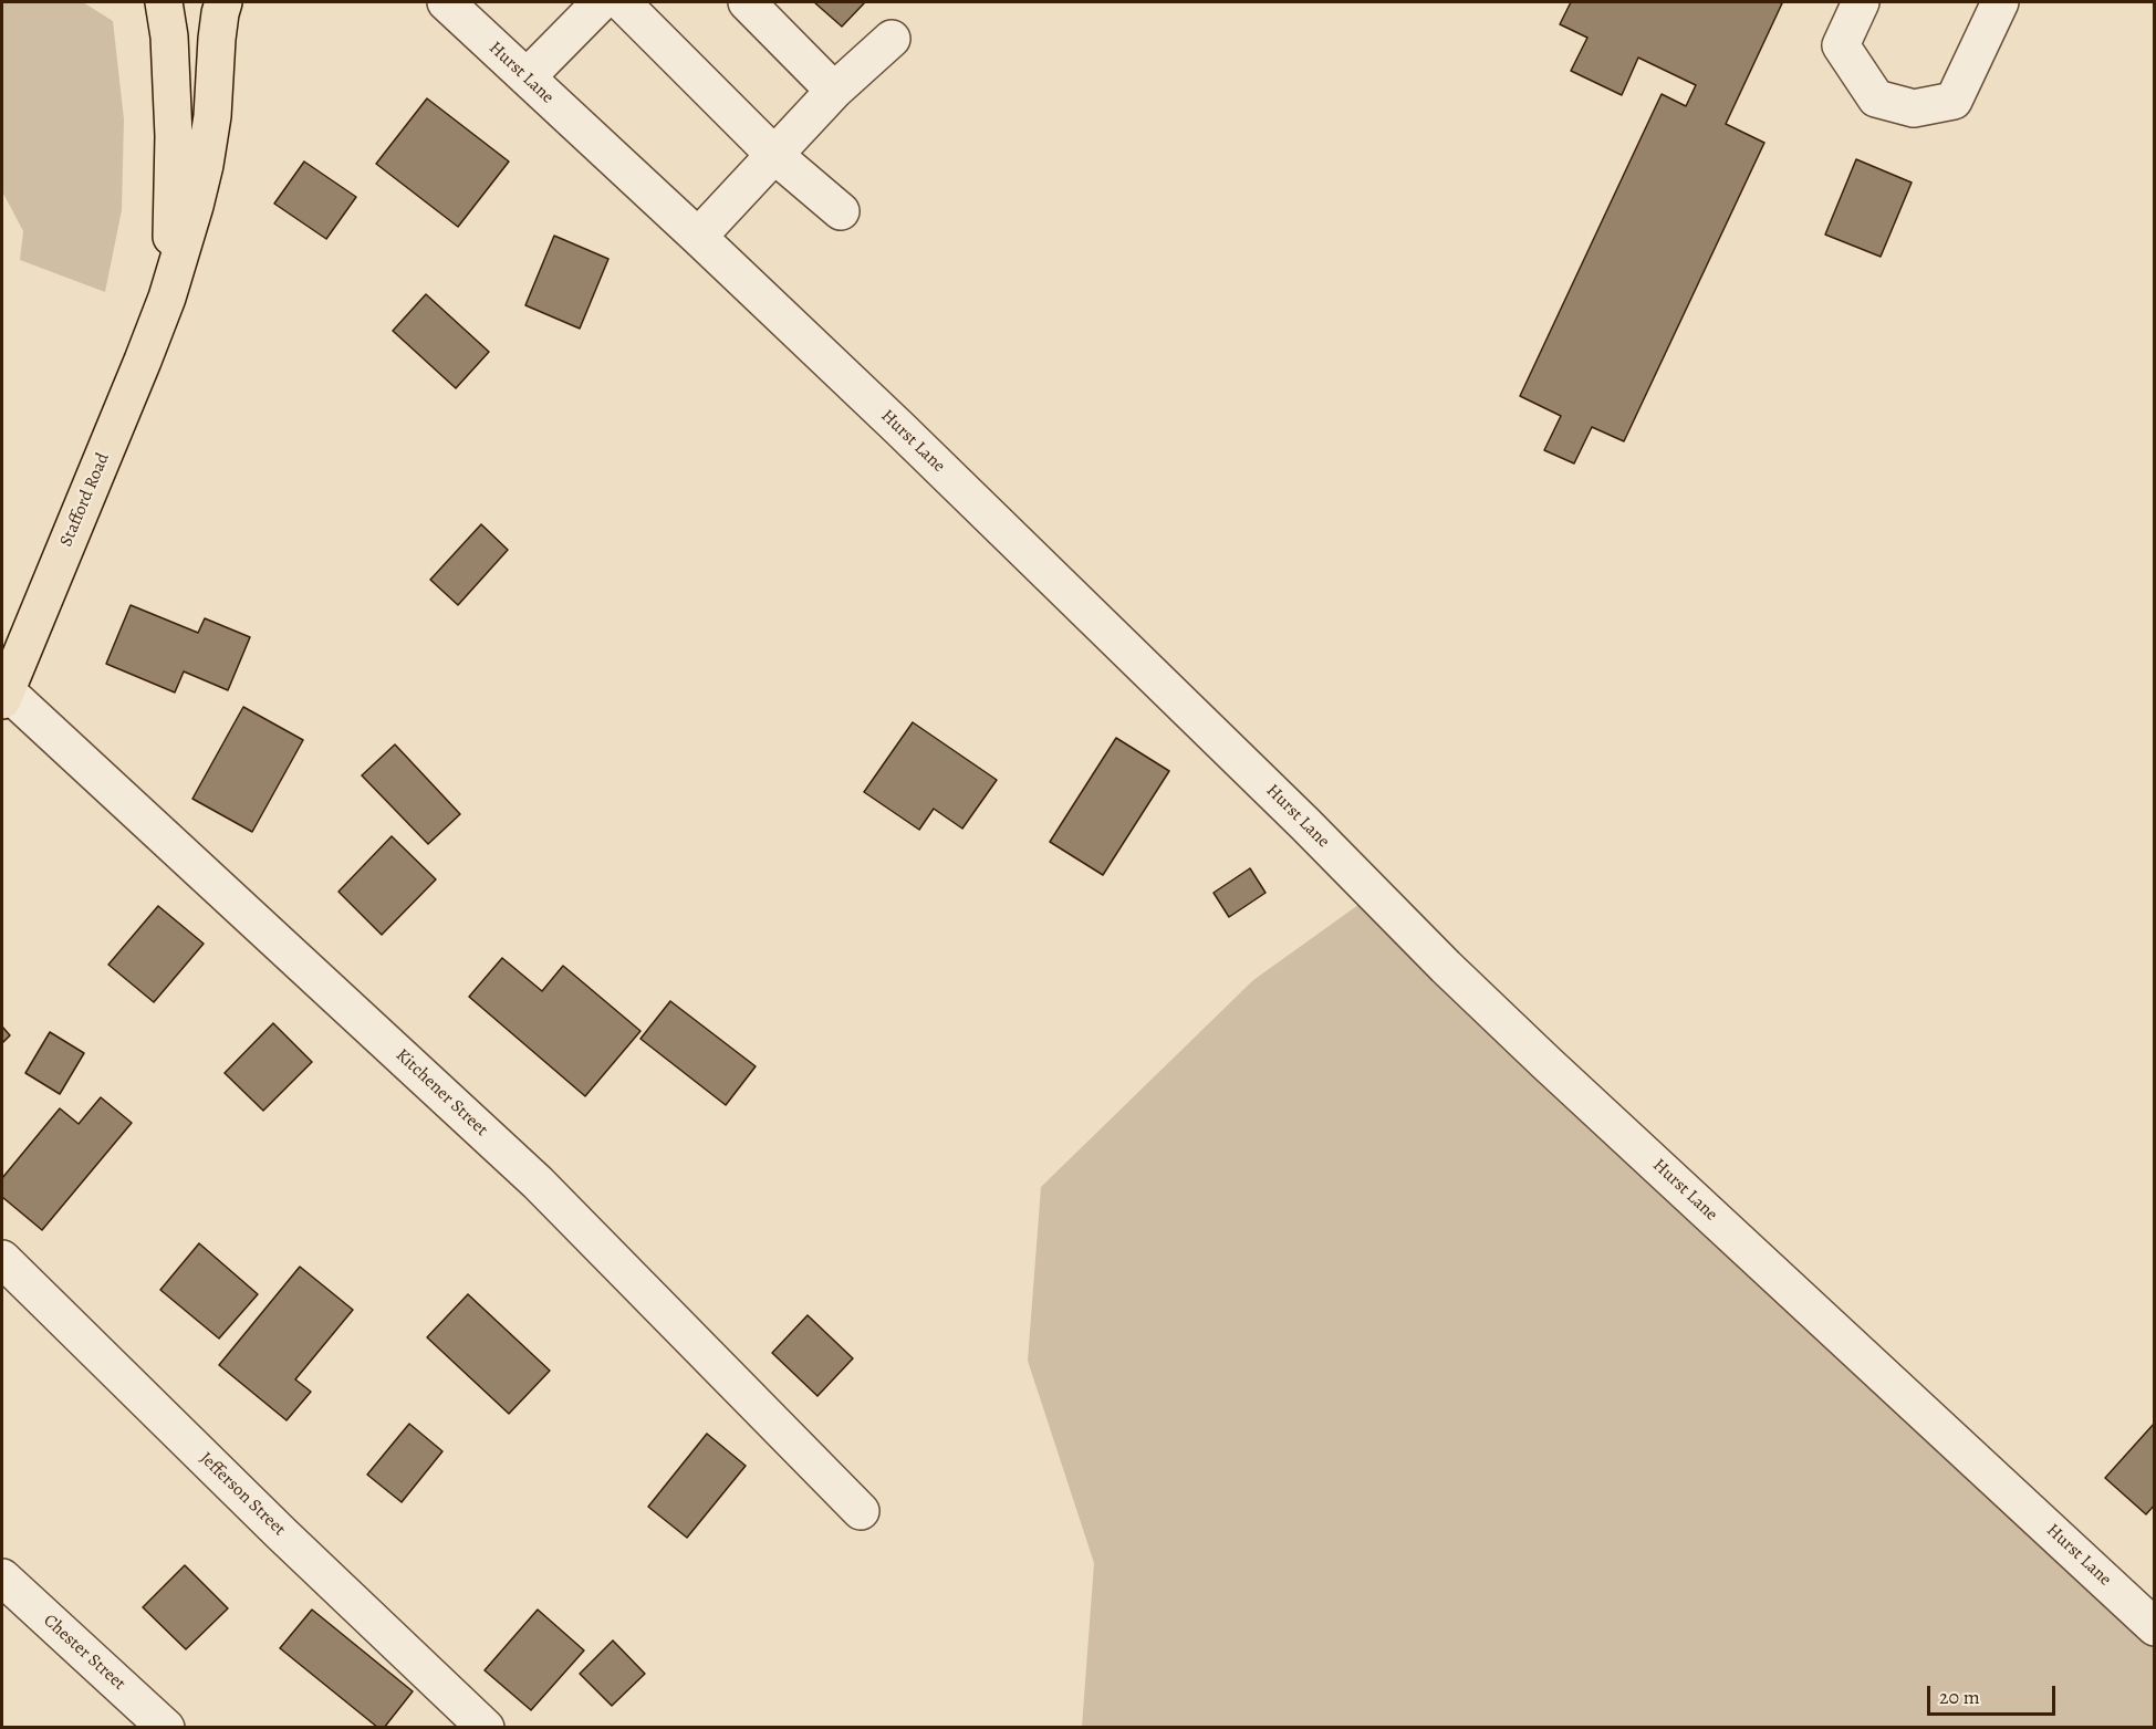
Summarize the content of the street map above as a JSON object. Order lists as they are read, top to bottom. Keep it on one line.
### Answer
{"streets":{"main road":["Stafford Road"],"street":["Hurst Lane","Kitchener Street","Jefferson Street","Chester Street"]},"crossings":[["Stafford Road","Kitchener Street"]],"scale_bar":"20 m"}
